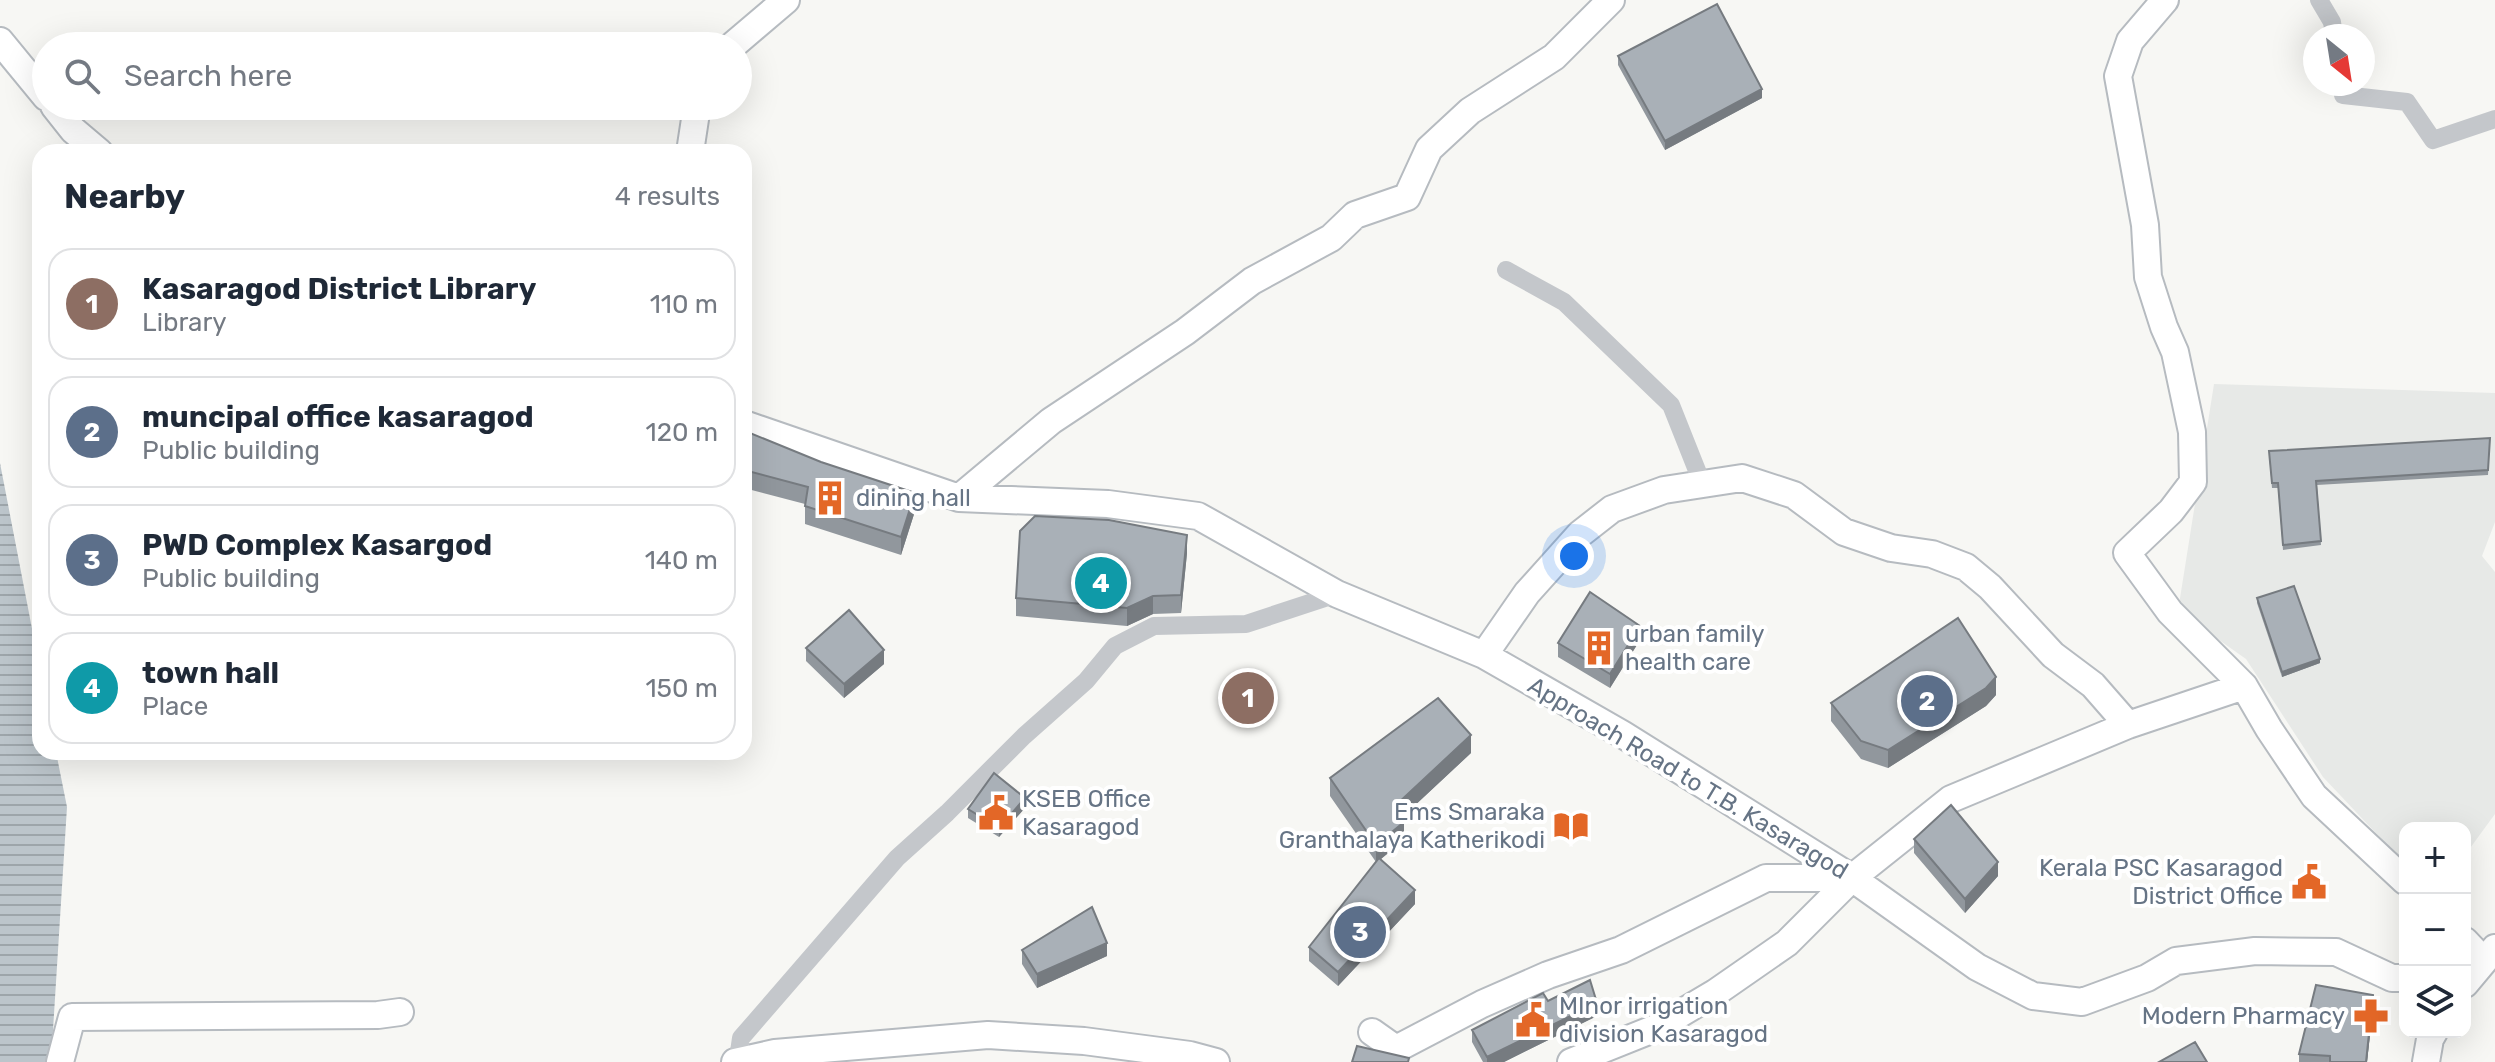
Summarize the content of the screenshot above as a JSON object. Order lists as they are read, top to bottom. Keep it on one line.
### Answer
{"streets":{"street":["Approach Road to T.B. Kasaragod"]},"places":{"building":["dining hall","urban family health care"],"public building":["KSEB Office Kasaragod","Kerala PSC Kasaragod District Office","MInor irrigation division Kasaragod"],"library":["Ems Smaraka Granthalaya Katherikodi"],"pharmacy":["Modern Pharmacy"]},"north":"bottom right","page":{"search":"Search here","heading":["Nearby","4 results"],"list":[{"mark":"1","name":"Kasaragod District Library","note":"Library","value":"110 m"},{"mark":"2","name":"muncipal office kasaragod","note":"Public building","value":"120 m"},{"mark":"3","name":"PWD Complex Kasargod","note":"Public building","value":"140 m"},{"mark":"4","name":"town hall","note":"Place","value":"150 m"}],"pins":["4","1","2","3"],"map_buttons":["+","−"]}}
